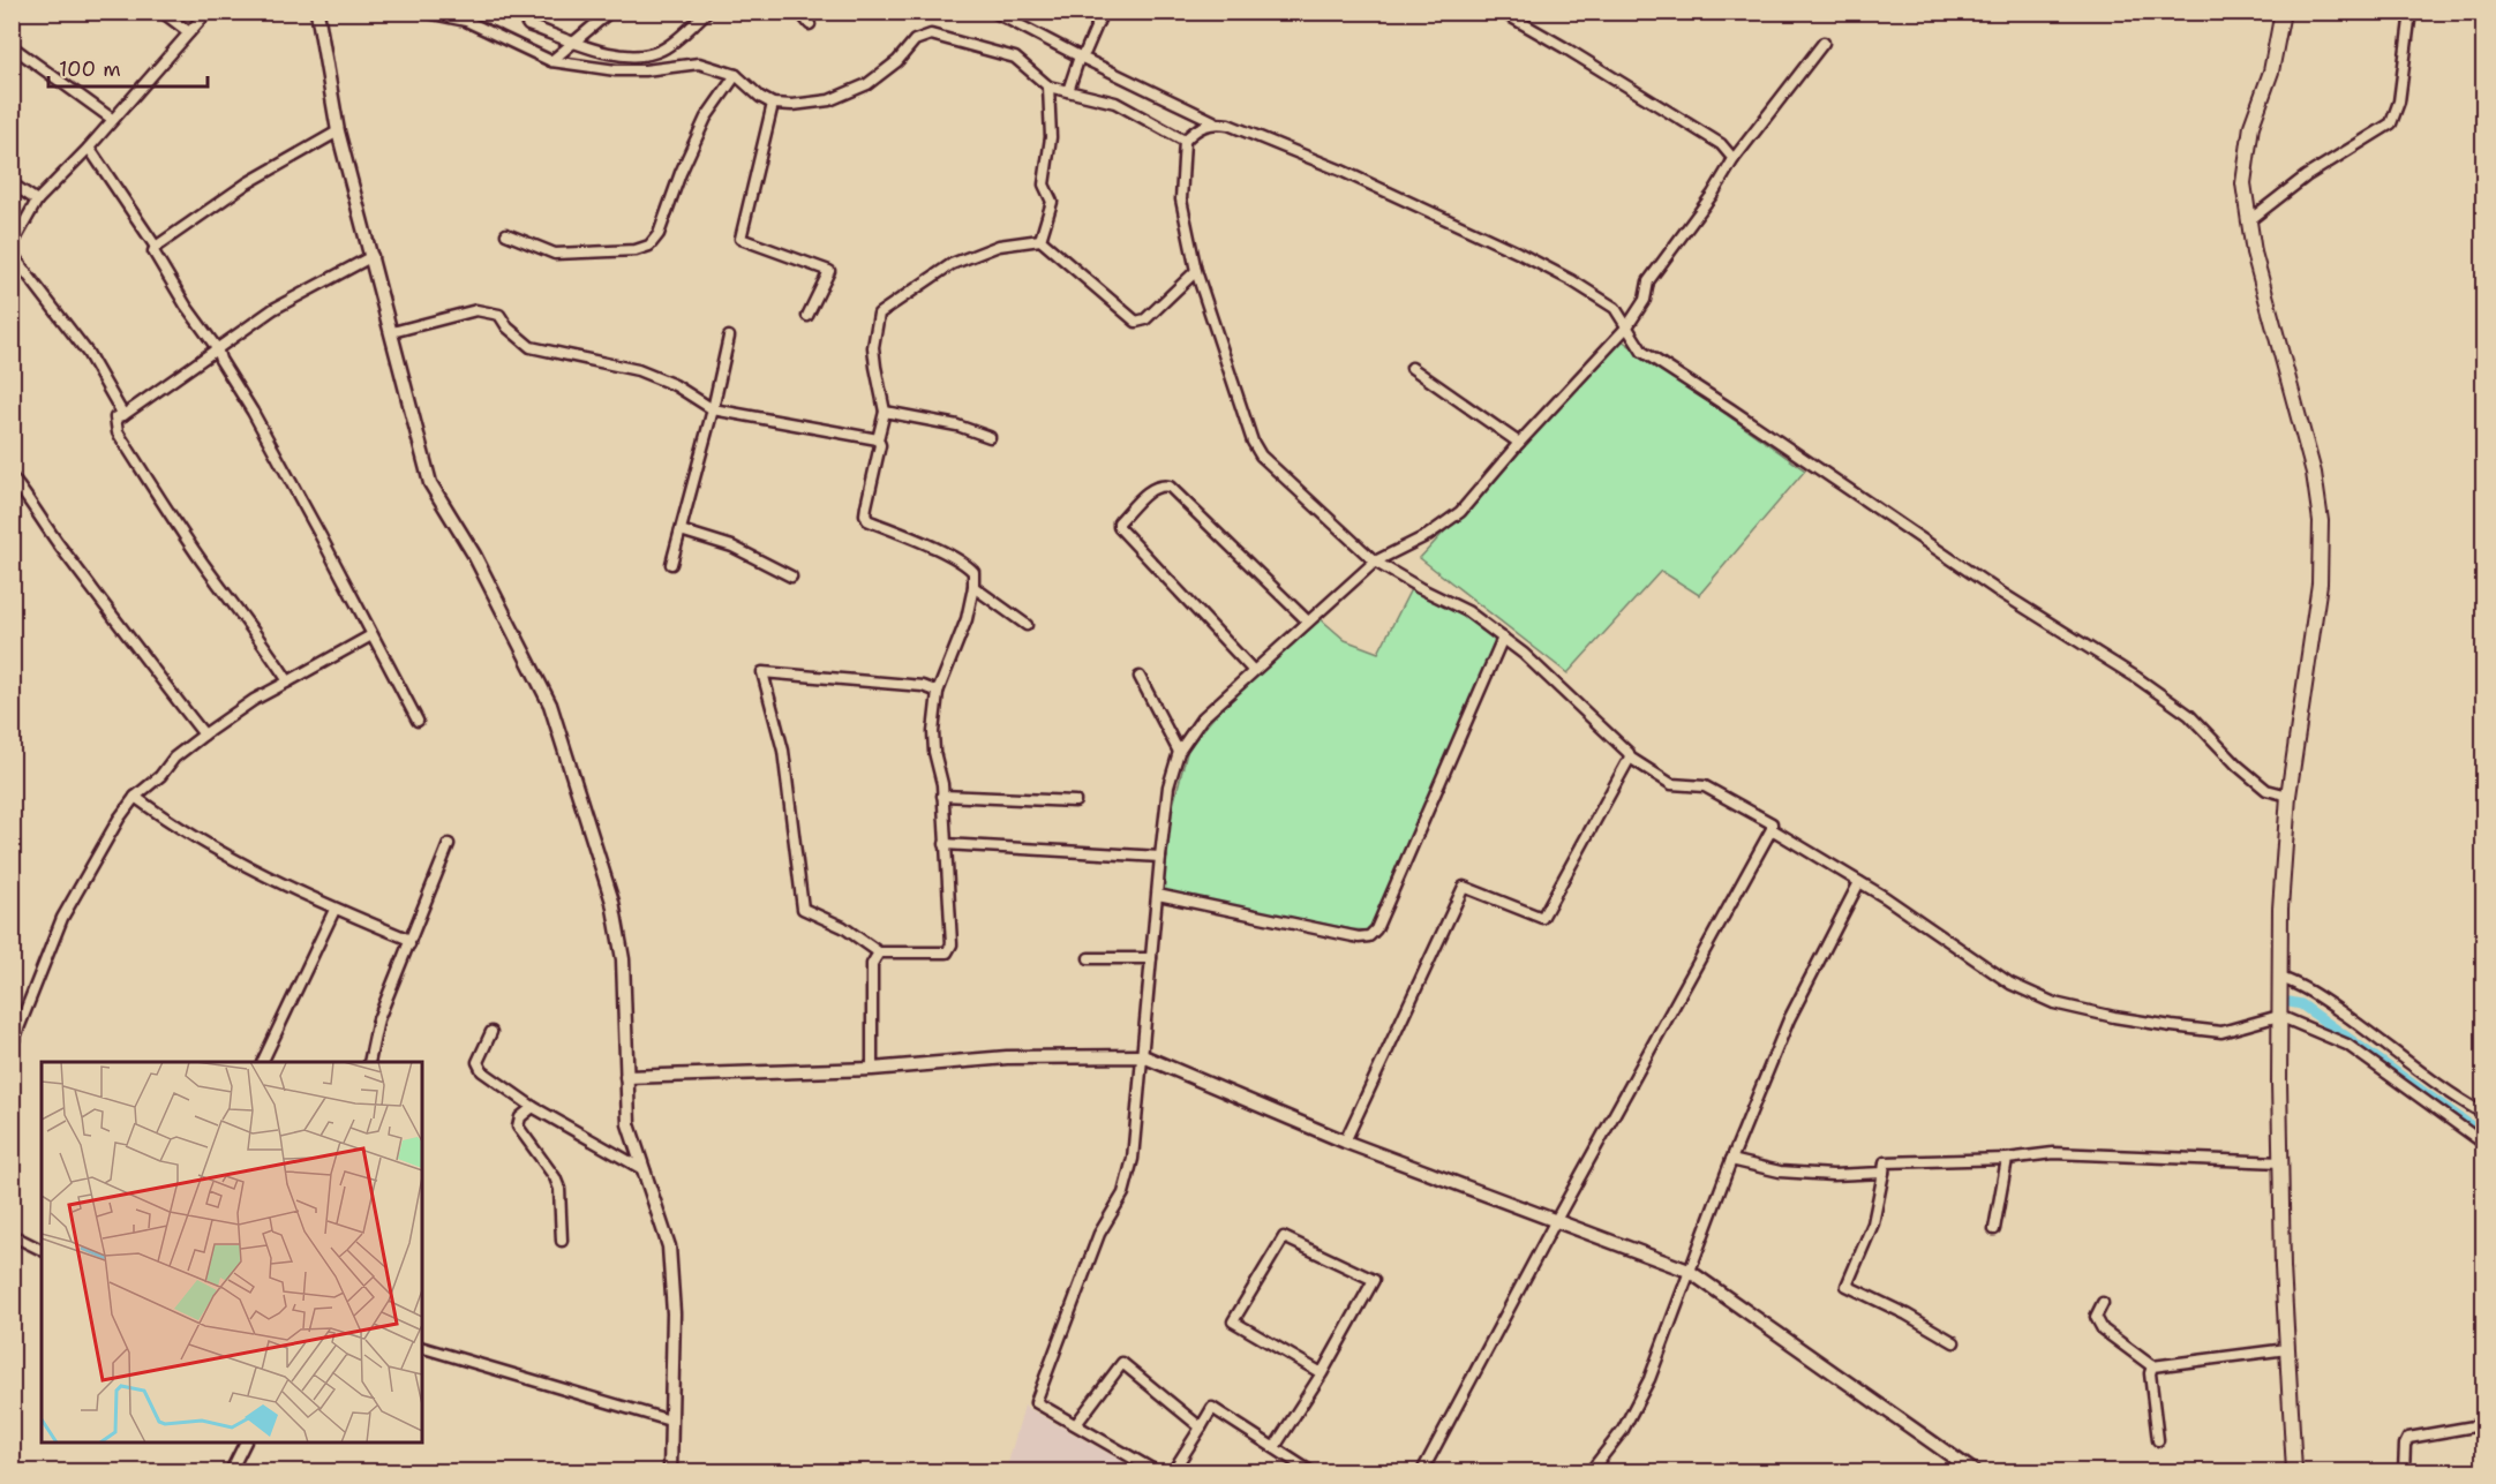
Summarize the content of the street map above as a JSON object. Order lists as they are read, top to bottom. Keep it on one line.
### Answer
{"scale_bar":"100 m"}
